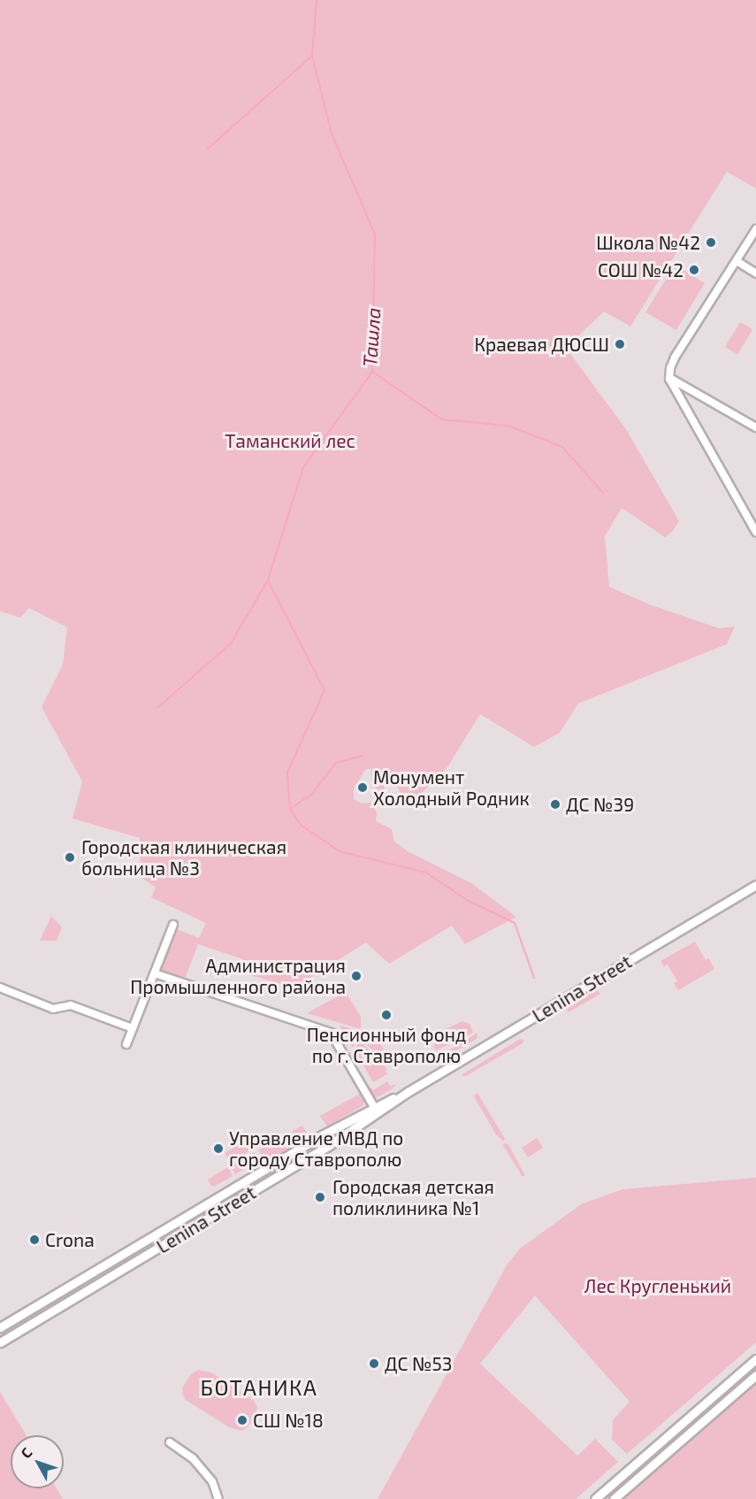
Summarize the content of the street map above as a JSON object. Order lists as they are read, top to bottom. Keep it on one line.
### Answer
{"streets":{"main road":["Lenina Street"]},"districts":["БОТАНИКА"],"water":["Ташла"],"parks":["Таманский лес","Лес Кругленький"],"places":["Школа №42","СОШ №42","Краевая ДЮСШ","Монумент Холодный Родник","ДС №39","Городская клиническая больница №3","Администрация Промышленного района","Пенсионный фонд по г. Ставрополю","Управление МВД по городу Ставрополю","Городская детская поликлиника №1","Crona","ДС №53","СШ №18"],"north":"top left"}
